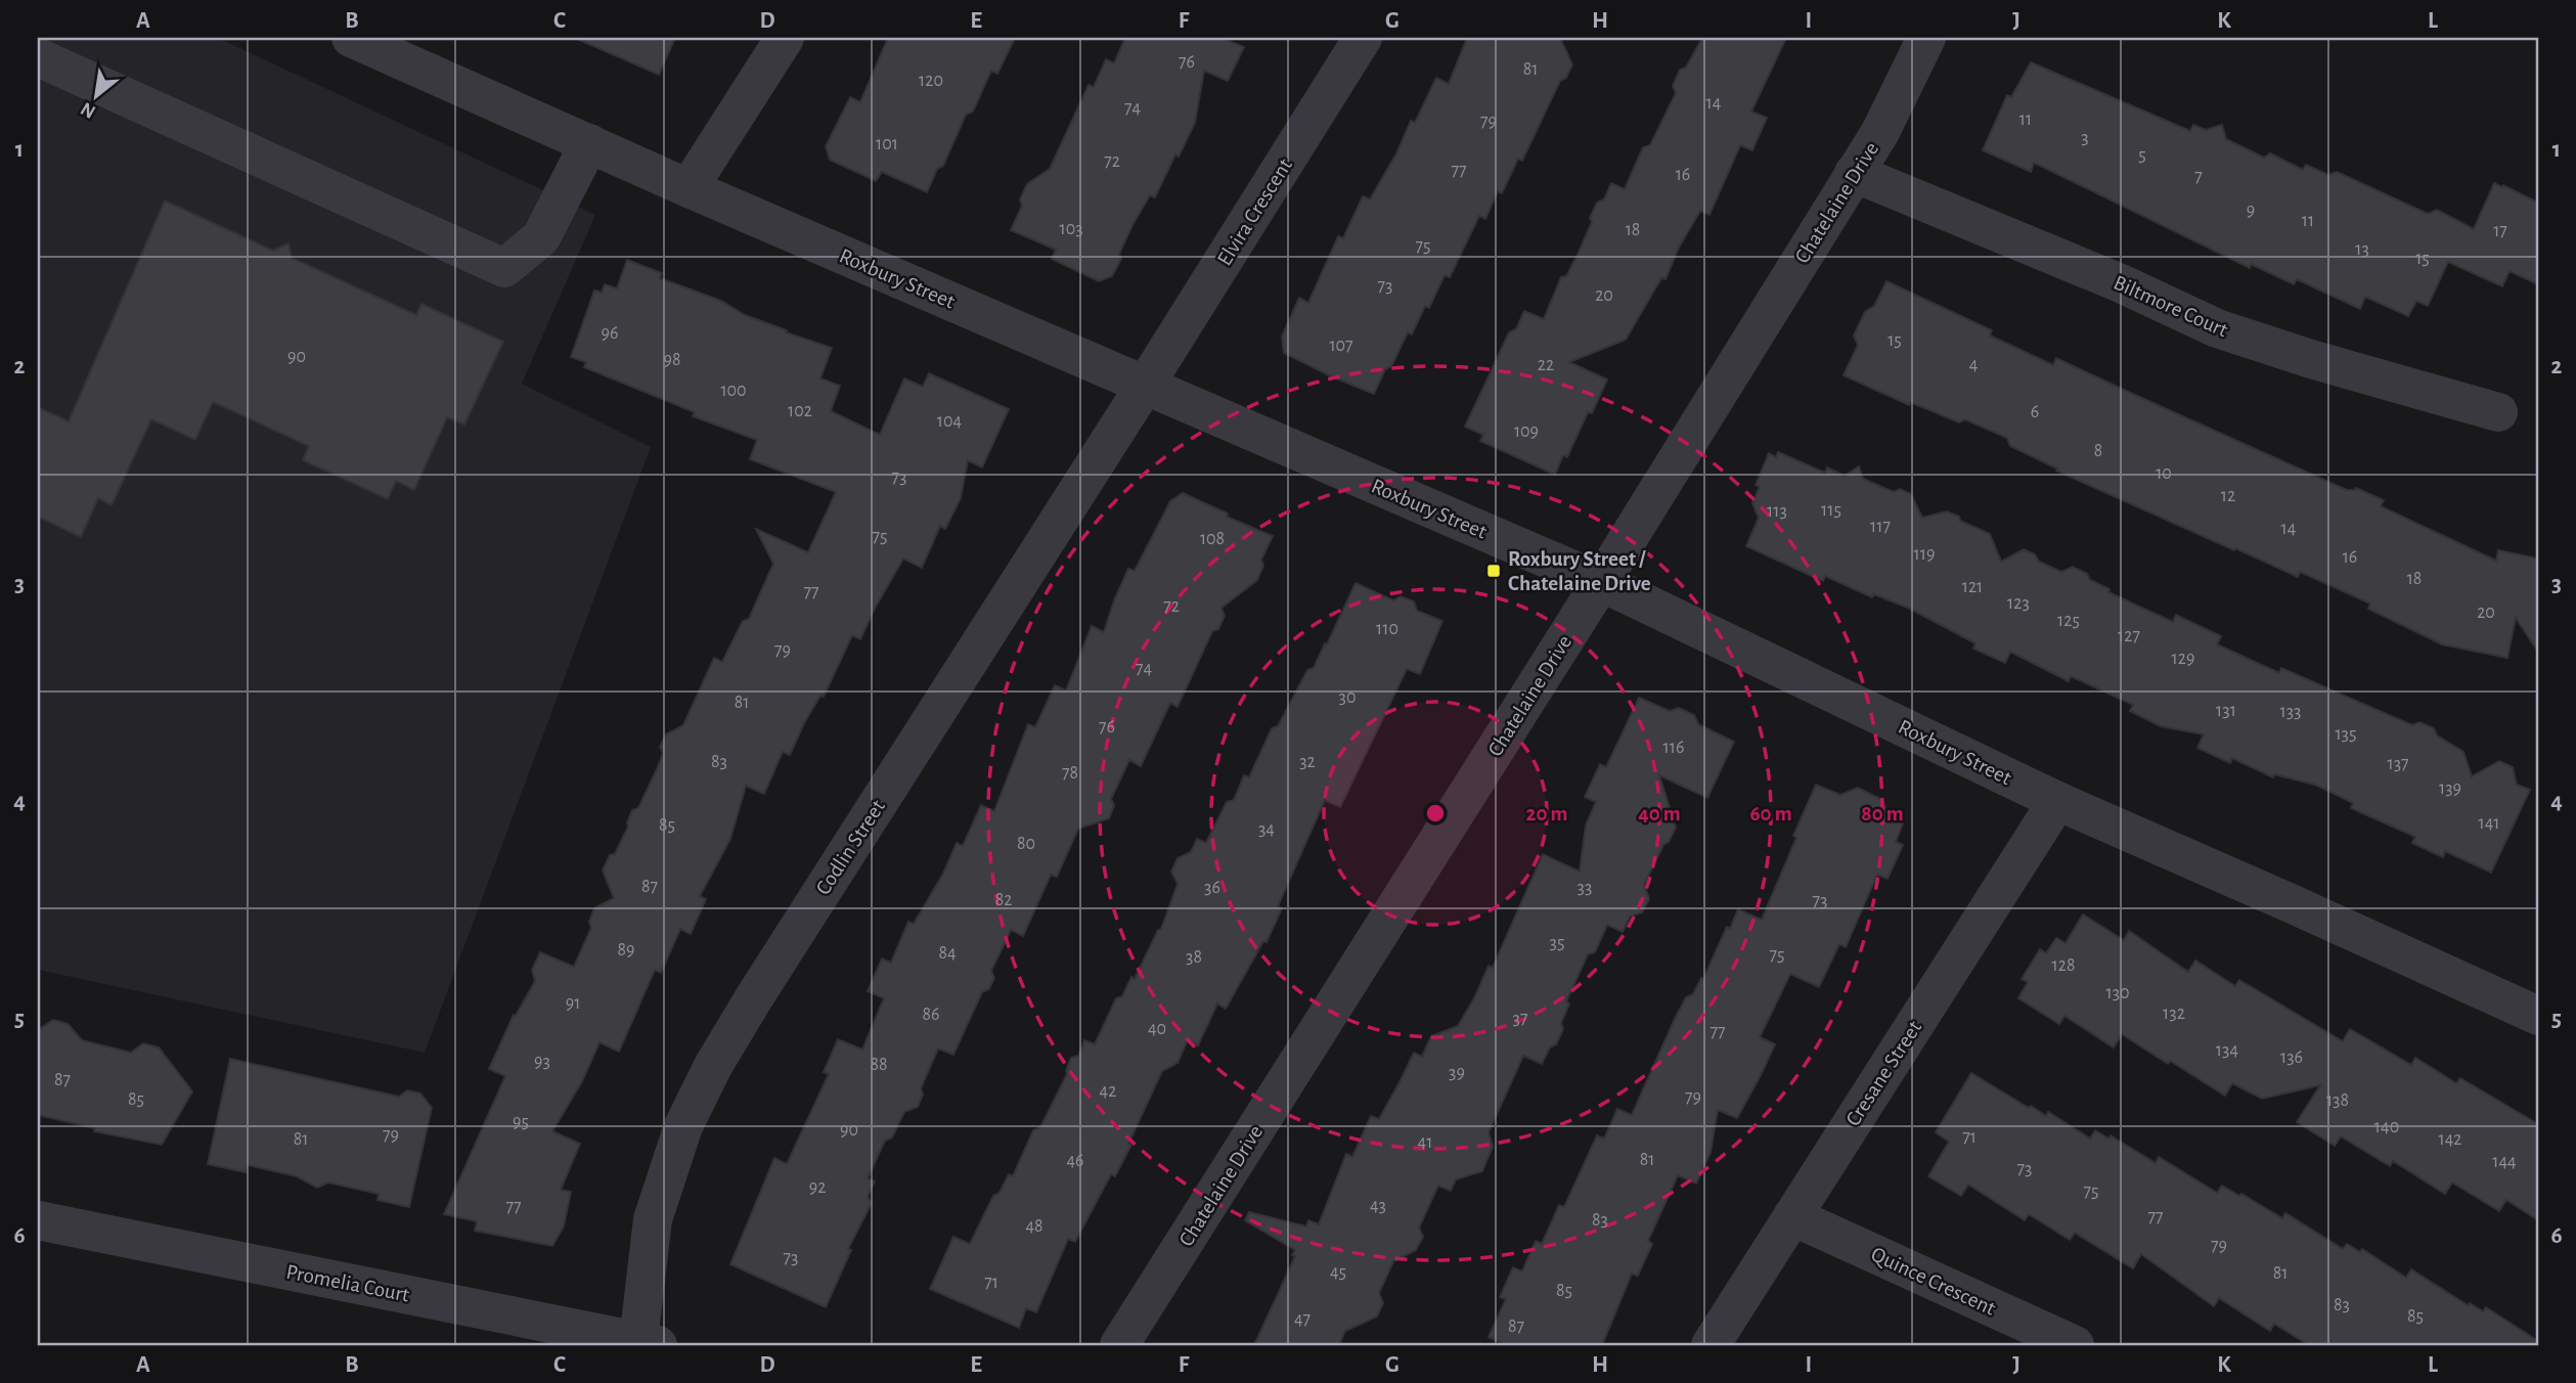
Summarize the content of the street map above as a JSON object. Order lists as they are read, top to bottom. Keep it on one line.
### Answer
{"streets":{"street":["Chatelaine Drive","Elvira Crescent","Roxbury Street","Biltmore Court","Codlin Street","Cresane Street","Quince Crescent","Promelia Court"]},"crossings":[["Chatelaine Drive","Roxbury Street"],["Chatelaine Drive","Biltmore Court"],["Elvira Crescent","Roxbury Street"],["Elvira Crescent","Codlin Street"],["Roxbury Street","Codlin Street"],["Roxbury Street","Cresane Street"],["Codlin Street","Promelia Court"],["Cresane Street","Quince Crescent"]],"places":{"transit":["Roxbury Street / Chatelaine Drive"]},"house_numbers":["76","81","120","14","74","11","79","3","101","5","72","77","16","7","9","11","103","18","17","75","13","15","73","20","96","15","107","90","98","22","4","100","102","6","104","109","8","10","73","12","115","113","117","14","75","108","119","16","18","121","77","123","72","20","125","110","127","79","129","74","30","81","131","133","76","135","116","83","32","137","78","139","141","85","34","80","87","36","33","82","73","35","89","84","75","38","128","130","91","132","86","37","40","77","134","136","93","88","39","87","42","79","85","138","95","140","90","79","71","81","142","41","81","46","144","73","92","75","43","77","77","83","48","79","73","45","81","71","85","83","85","47","87"],"north":"bottom left","grid":{"columns":["A","B","C","D","E","F","G","H","I","J","K","L"],"rows":["1","2","3","4","5","6"]},"rings":["20 m","40 m","60 m","80 m"]}
